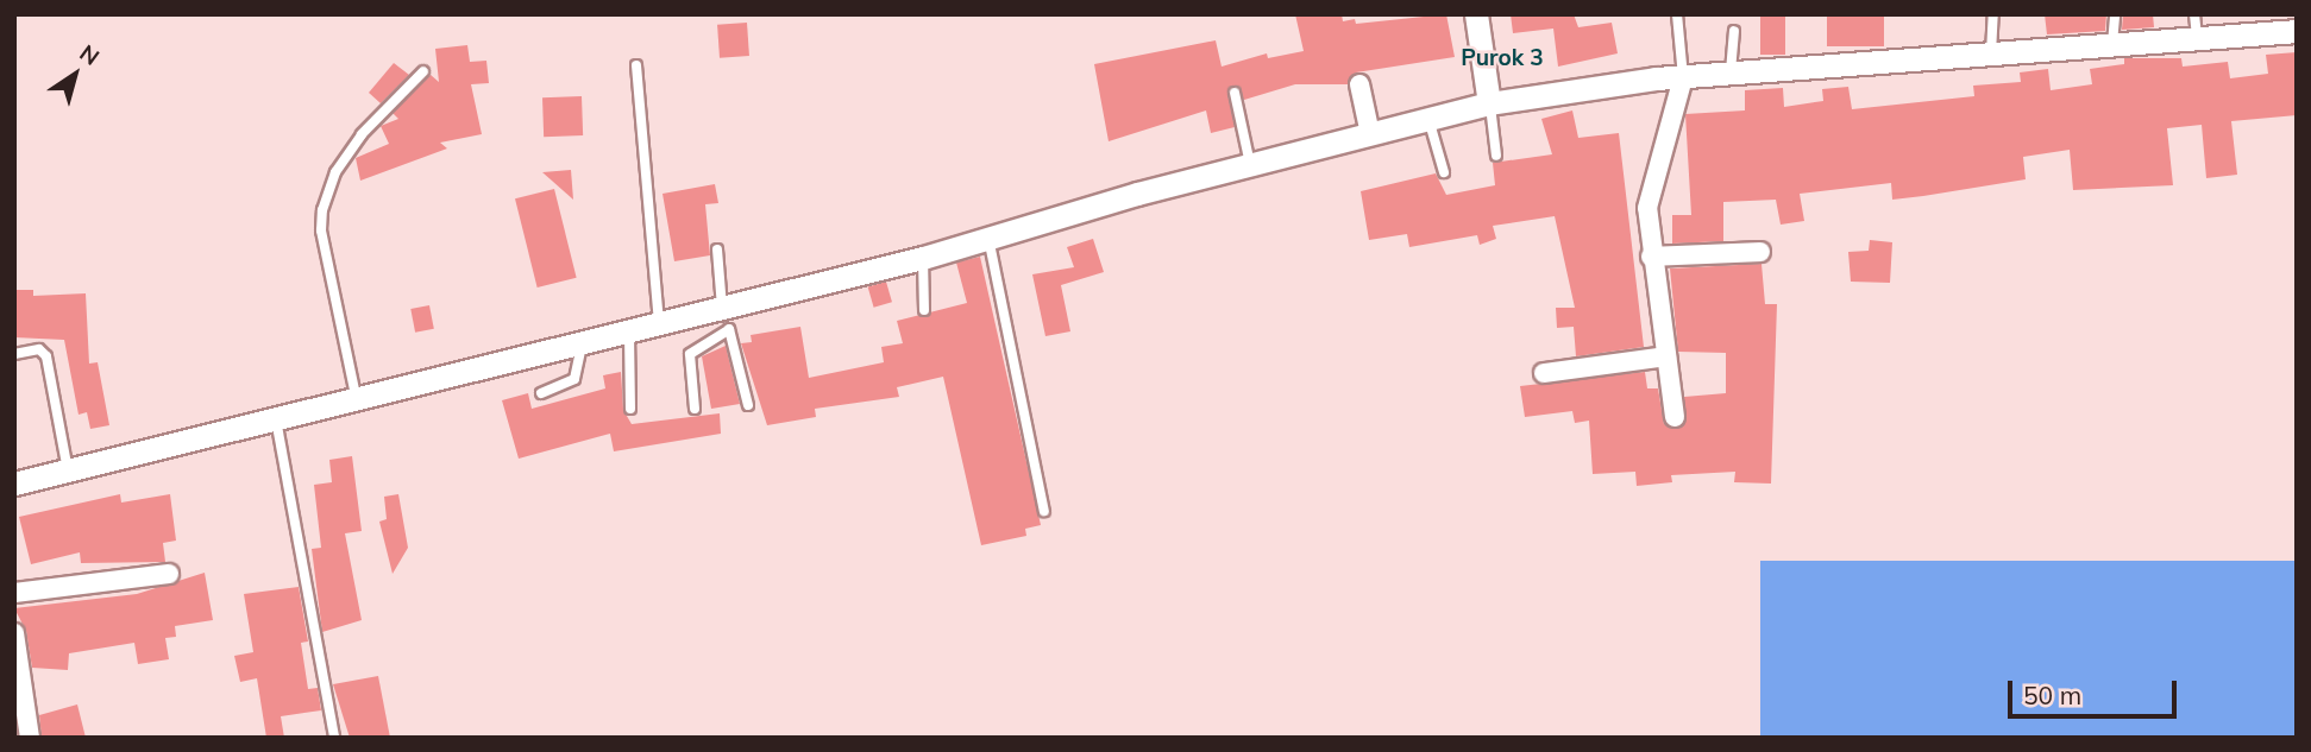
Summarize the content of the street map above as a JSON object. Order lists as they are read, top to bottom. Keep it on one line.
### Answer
{"districts":["Purok 3"],"scale_bar":"50 m","north":"top right"}
